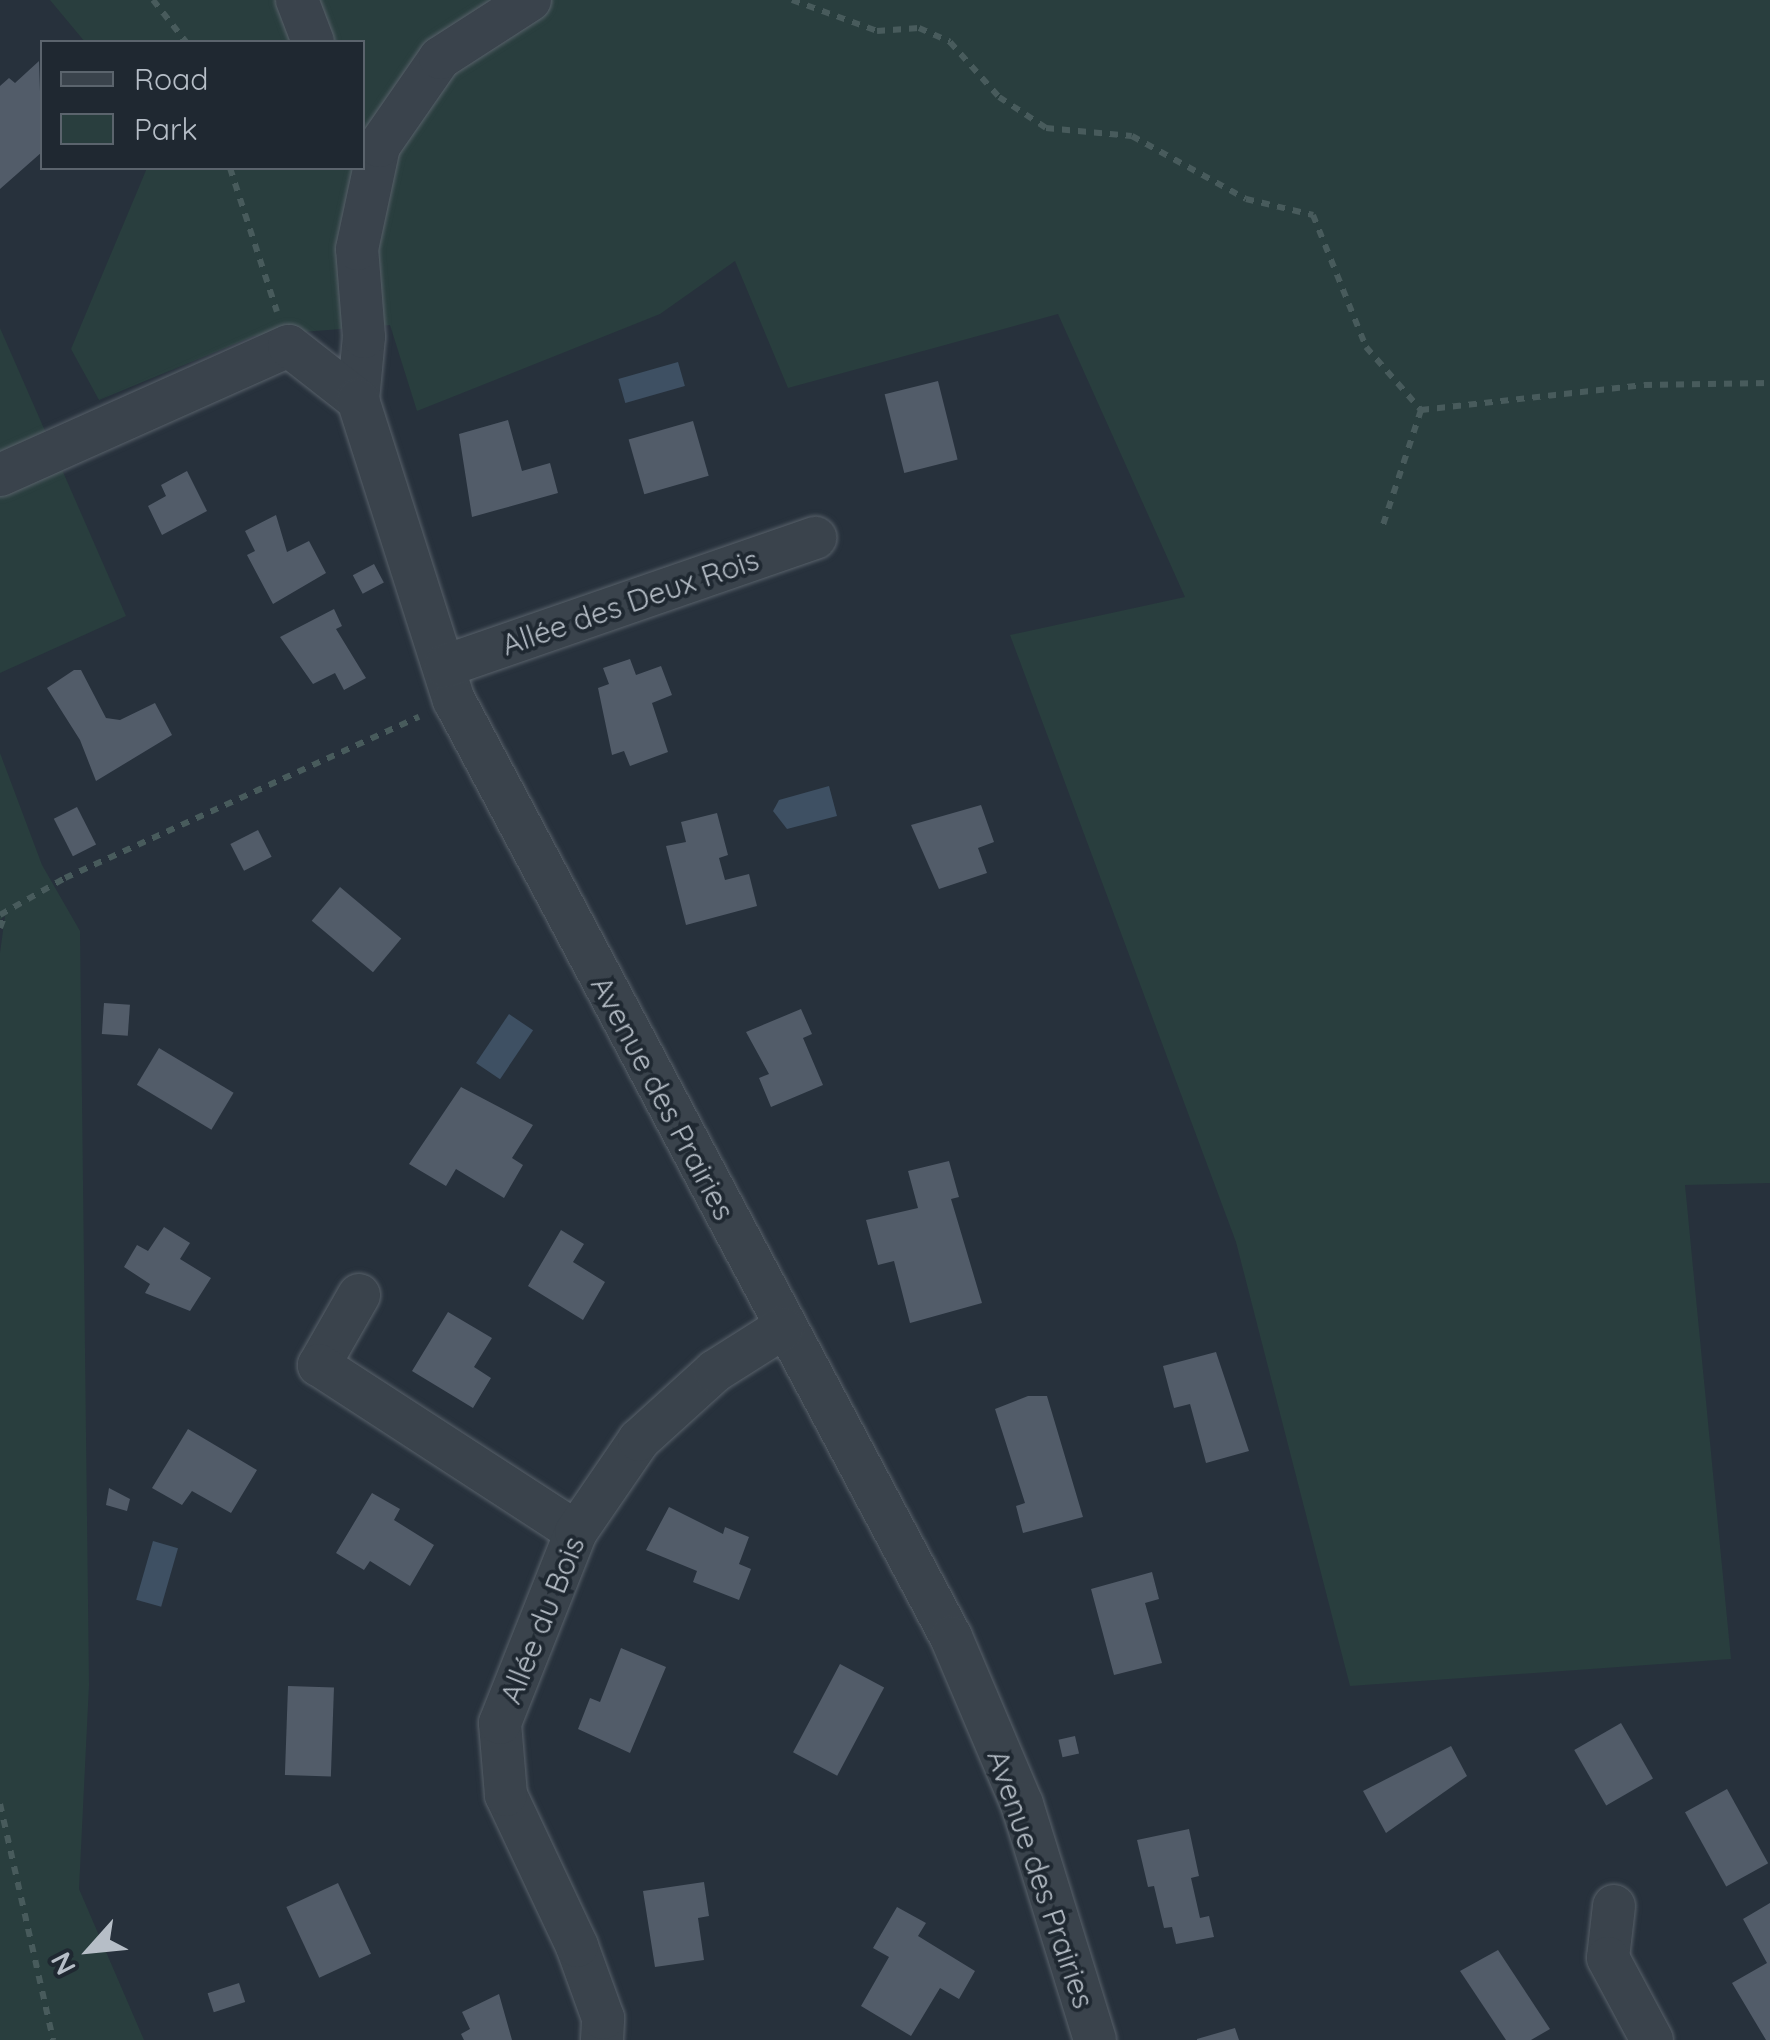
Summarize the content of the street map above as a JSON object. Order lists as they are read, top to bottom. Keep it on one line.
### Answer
{"streets":{"street":["Allée des Deux Rois","Avenue des Prairies","Allée du Bois"]},"crossings":[["Allée des Deux Rois","Avenue des Prairies"],["Avenue des Prairies","Allée du Bois"]],"legend":["Road","Park"],"north":"bottom left"}
